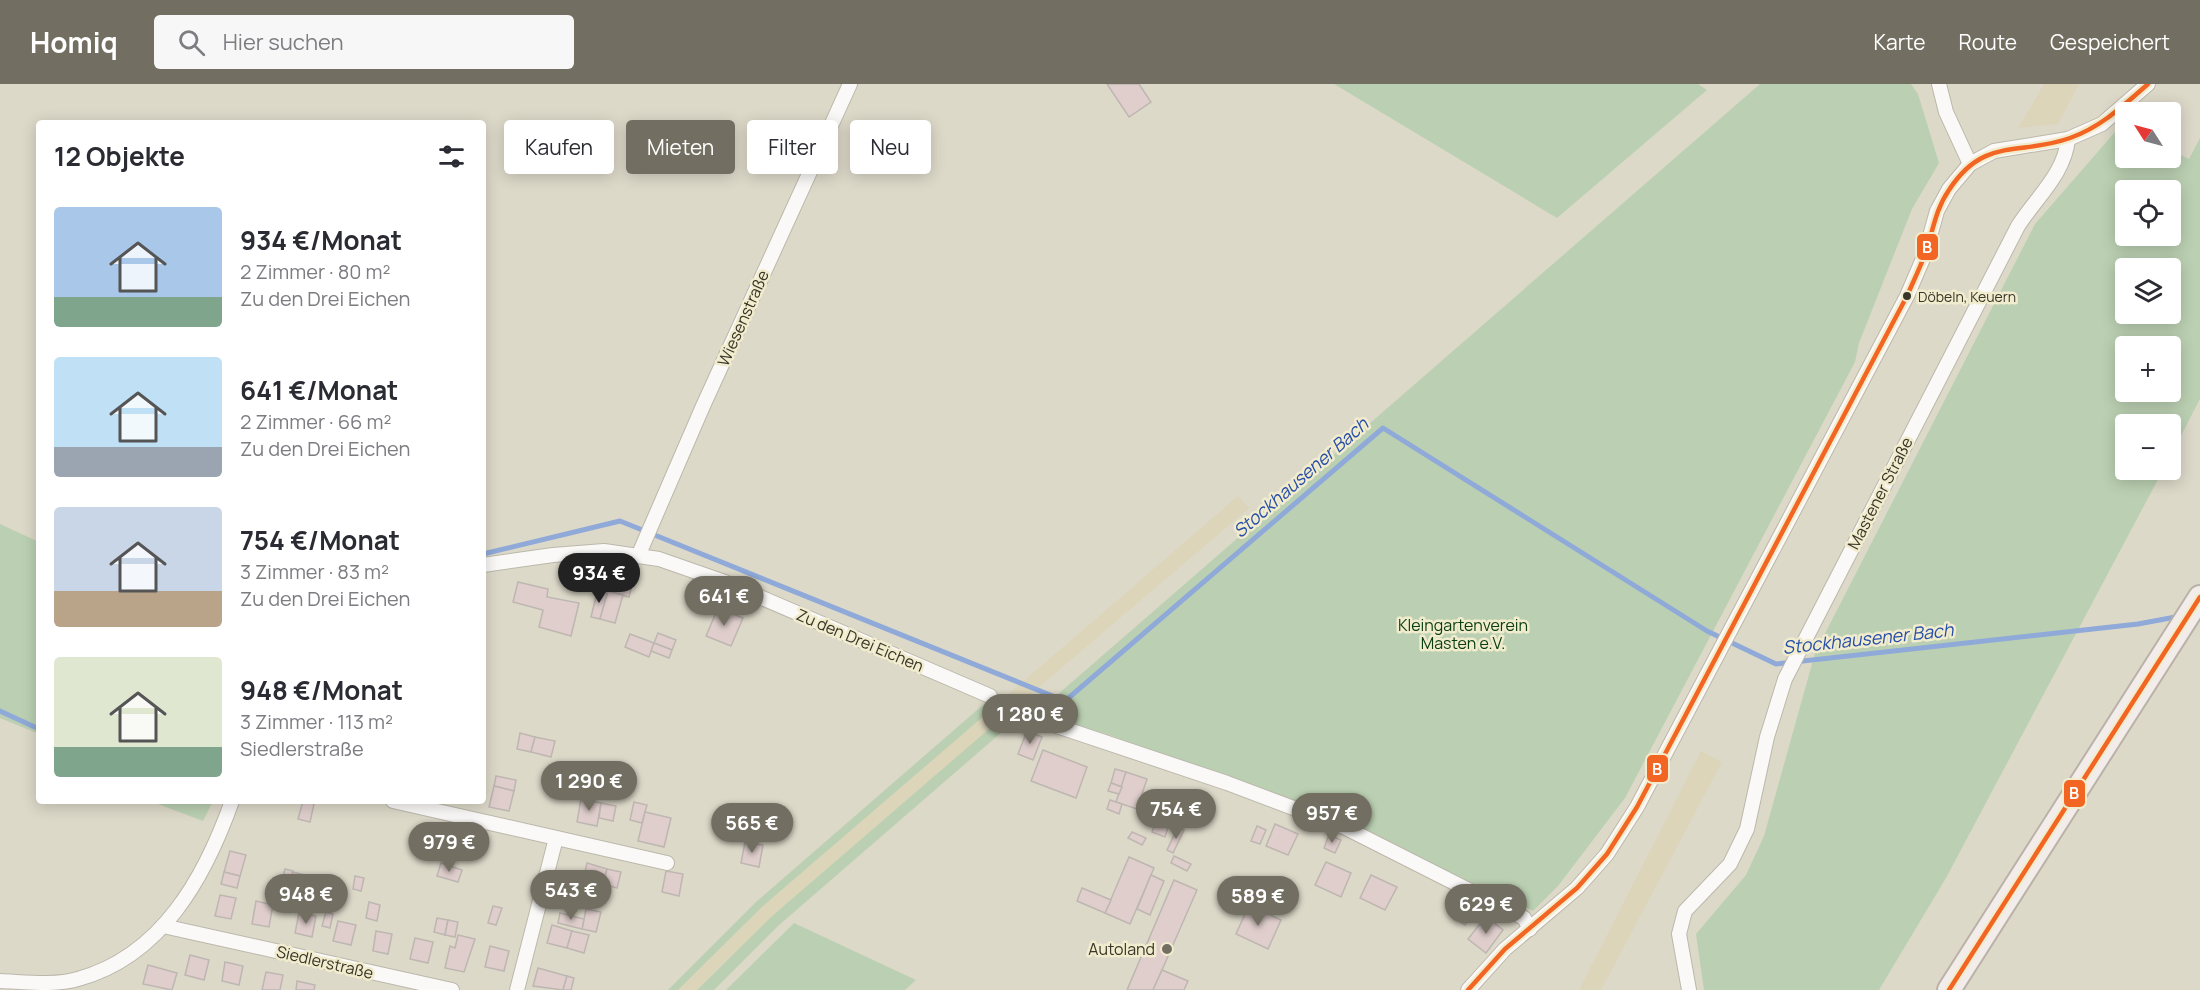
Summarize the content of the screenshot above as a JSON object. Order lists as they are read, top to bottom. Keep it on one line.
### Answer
{"streets":{"street":["Wiesenstraße","Mastener Straße","Zu den Drei Eichen","Siedlerstraße"]},"crossings":[["Wiesenstraße","Zu den Drei Eichen"]],"water":["Stockhausener Bach"],"parks":["Kleingartenverein Masten e.V."],"places":["Döbeln, Keuern","Autoland"],"lines":["transit line B"],"north":"top left","page":{"header":"Homiq","search":"Hier suchen","nav":["Karte","Route","Gespeichert"],"map_buttons":["+","−"],"chip":["Kaufen","Mieten","Filter","Neu"],"heading":"12 Objekte","list":[{"name":"934 €/Monat","note":"2 Zimmer · 80 m² · Zu den Drei Eichen"},{"name":"641 €/Monat","note":"2 Zimmer · 66 m² · Zu den Drei Eichen"},{"name":"754 €/Monat","note":"3 Zimmer · 83 m² · Zu den Drei Eichen"},{"name":"948 €/Monat","note":"3 Zimmer · 113 m² · Siedlerstraße"}],"price":["934 €","641 €","1 280 €","1 290 €","754 €","957 €","565 €","979 €","543 €","948 €","589 €","629 €"]}}
